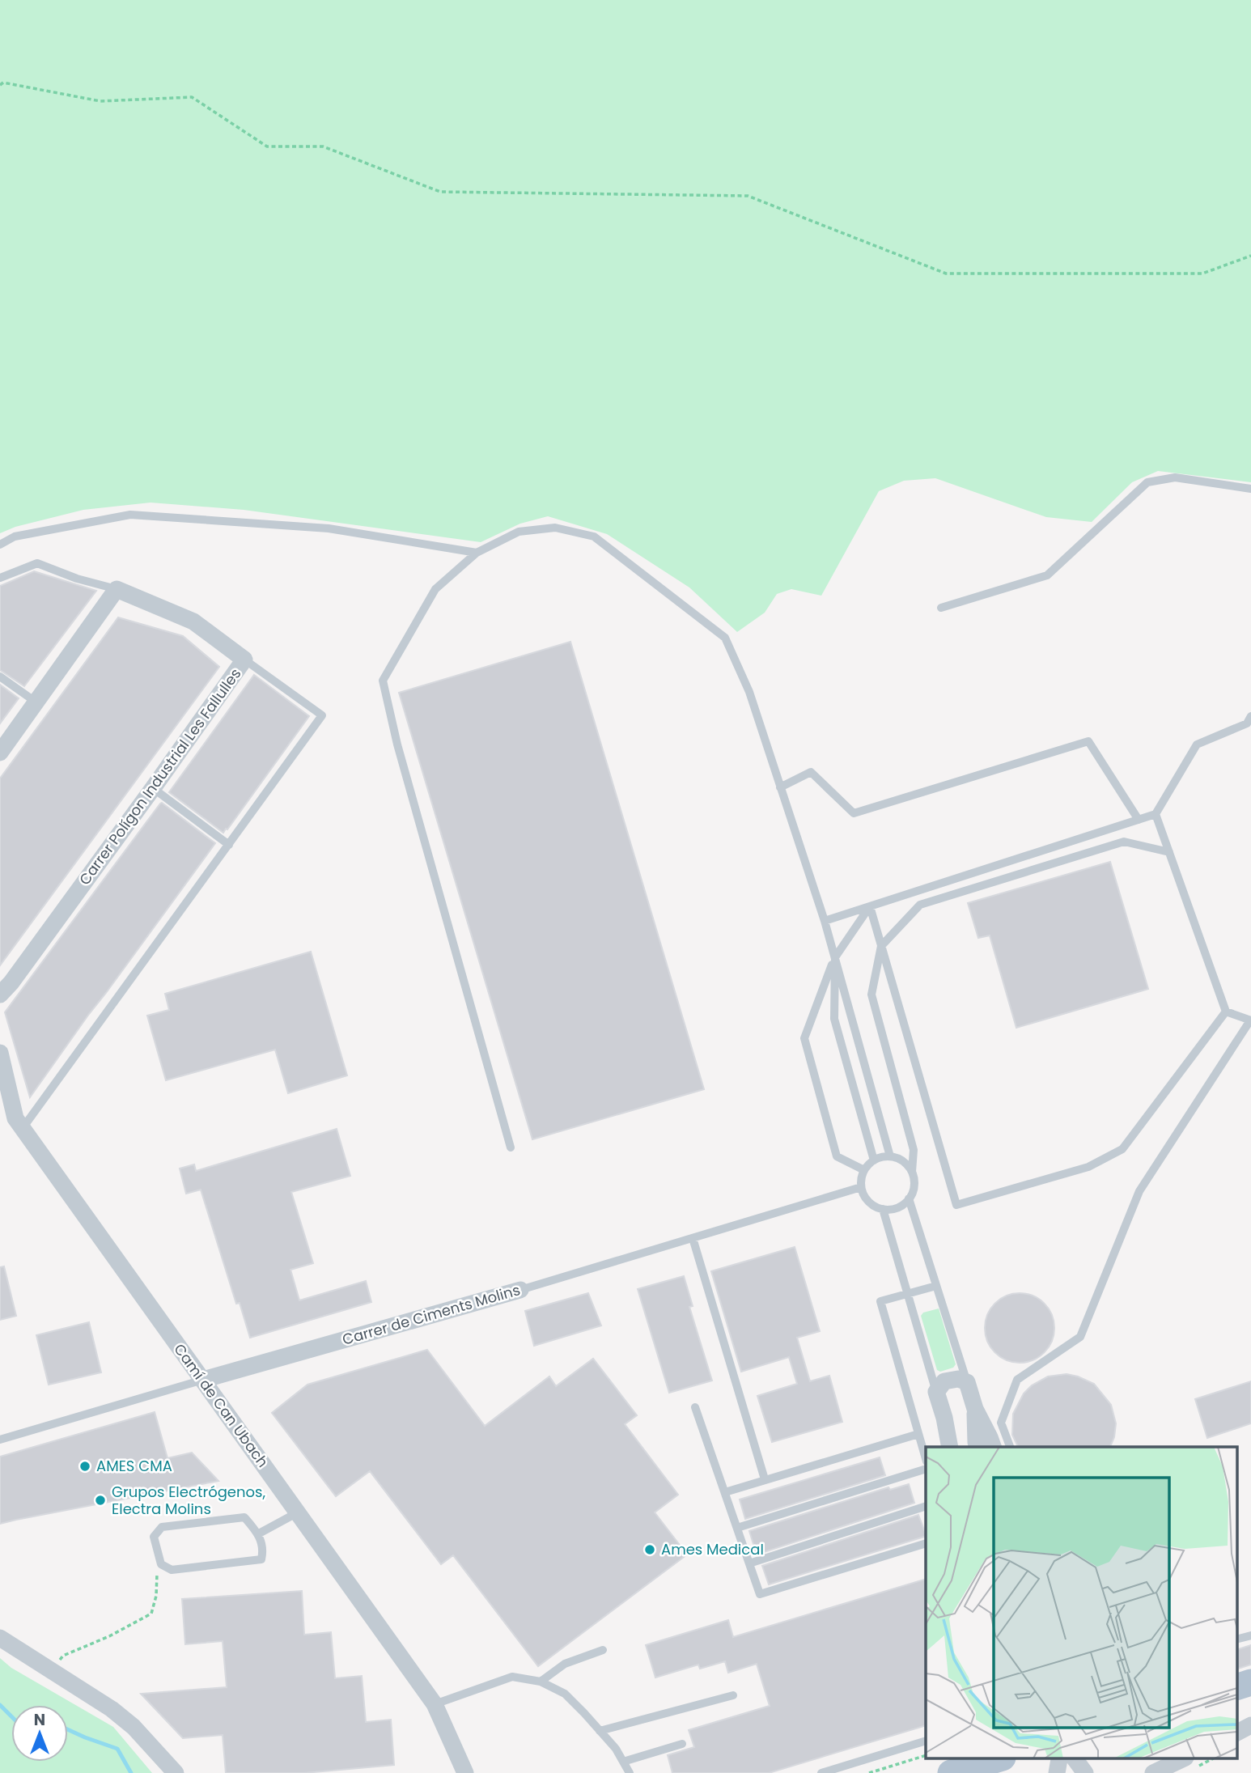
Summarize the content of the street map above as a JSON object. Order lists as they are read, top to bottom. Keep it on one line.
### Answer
{"streets":{"street":["Carrer Polígon Industrial Les Fallulles","Carrer de Ciments Molins","Camí de Can Ubach"]},"crossings":[["Carrer de Ciments Molins","Camí de Can Ubach"]],"places":["AMES CMA","Grupos Electrógenos, Electra Molins","Ames Medical"],"north":"top"}
